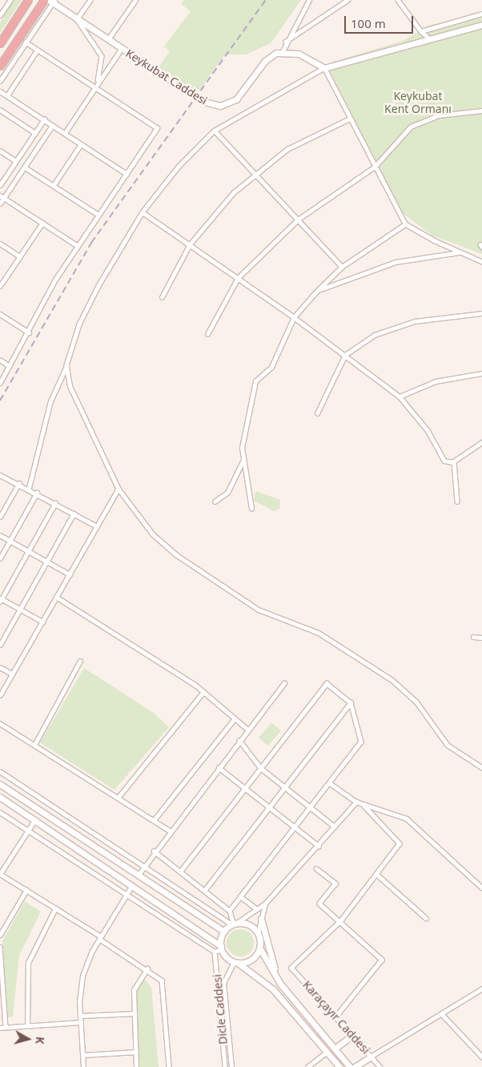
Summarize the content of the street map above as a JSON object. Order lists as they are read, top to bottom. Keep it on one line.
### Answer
{"streets":{"street":["Keykubat Caddesi","Dicle Caddesi","Karaçayır Caddesi"]},"parks":["Keykubat Kent Ormanı"],"scale_bar":"100 m","north":"right"}
